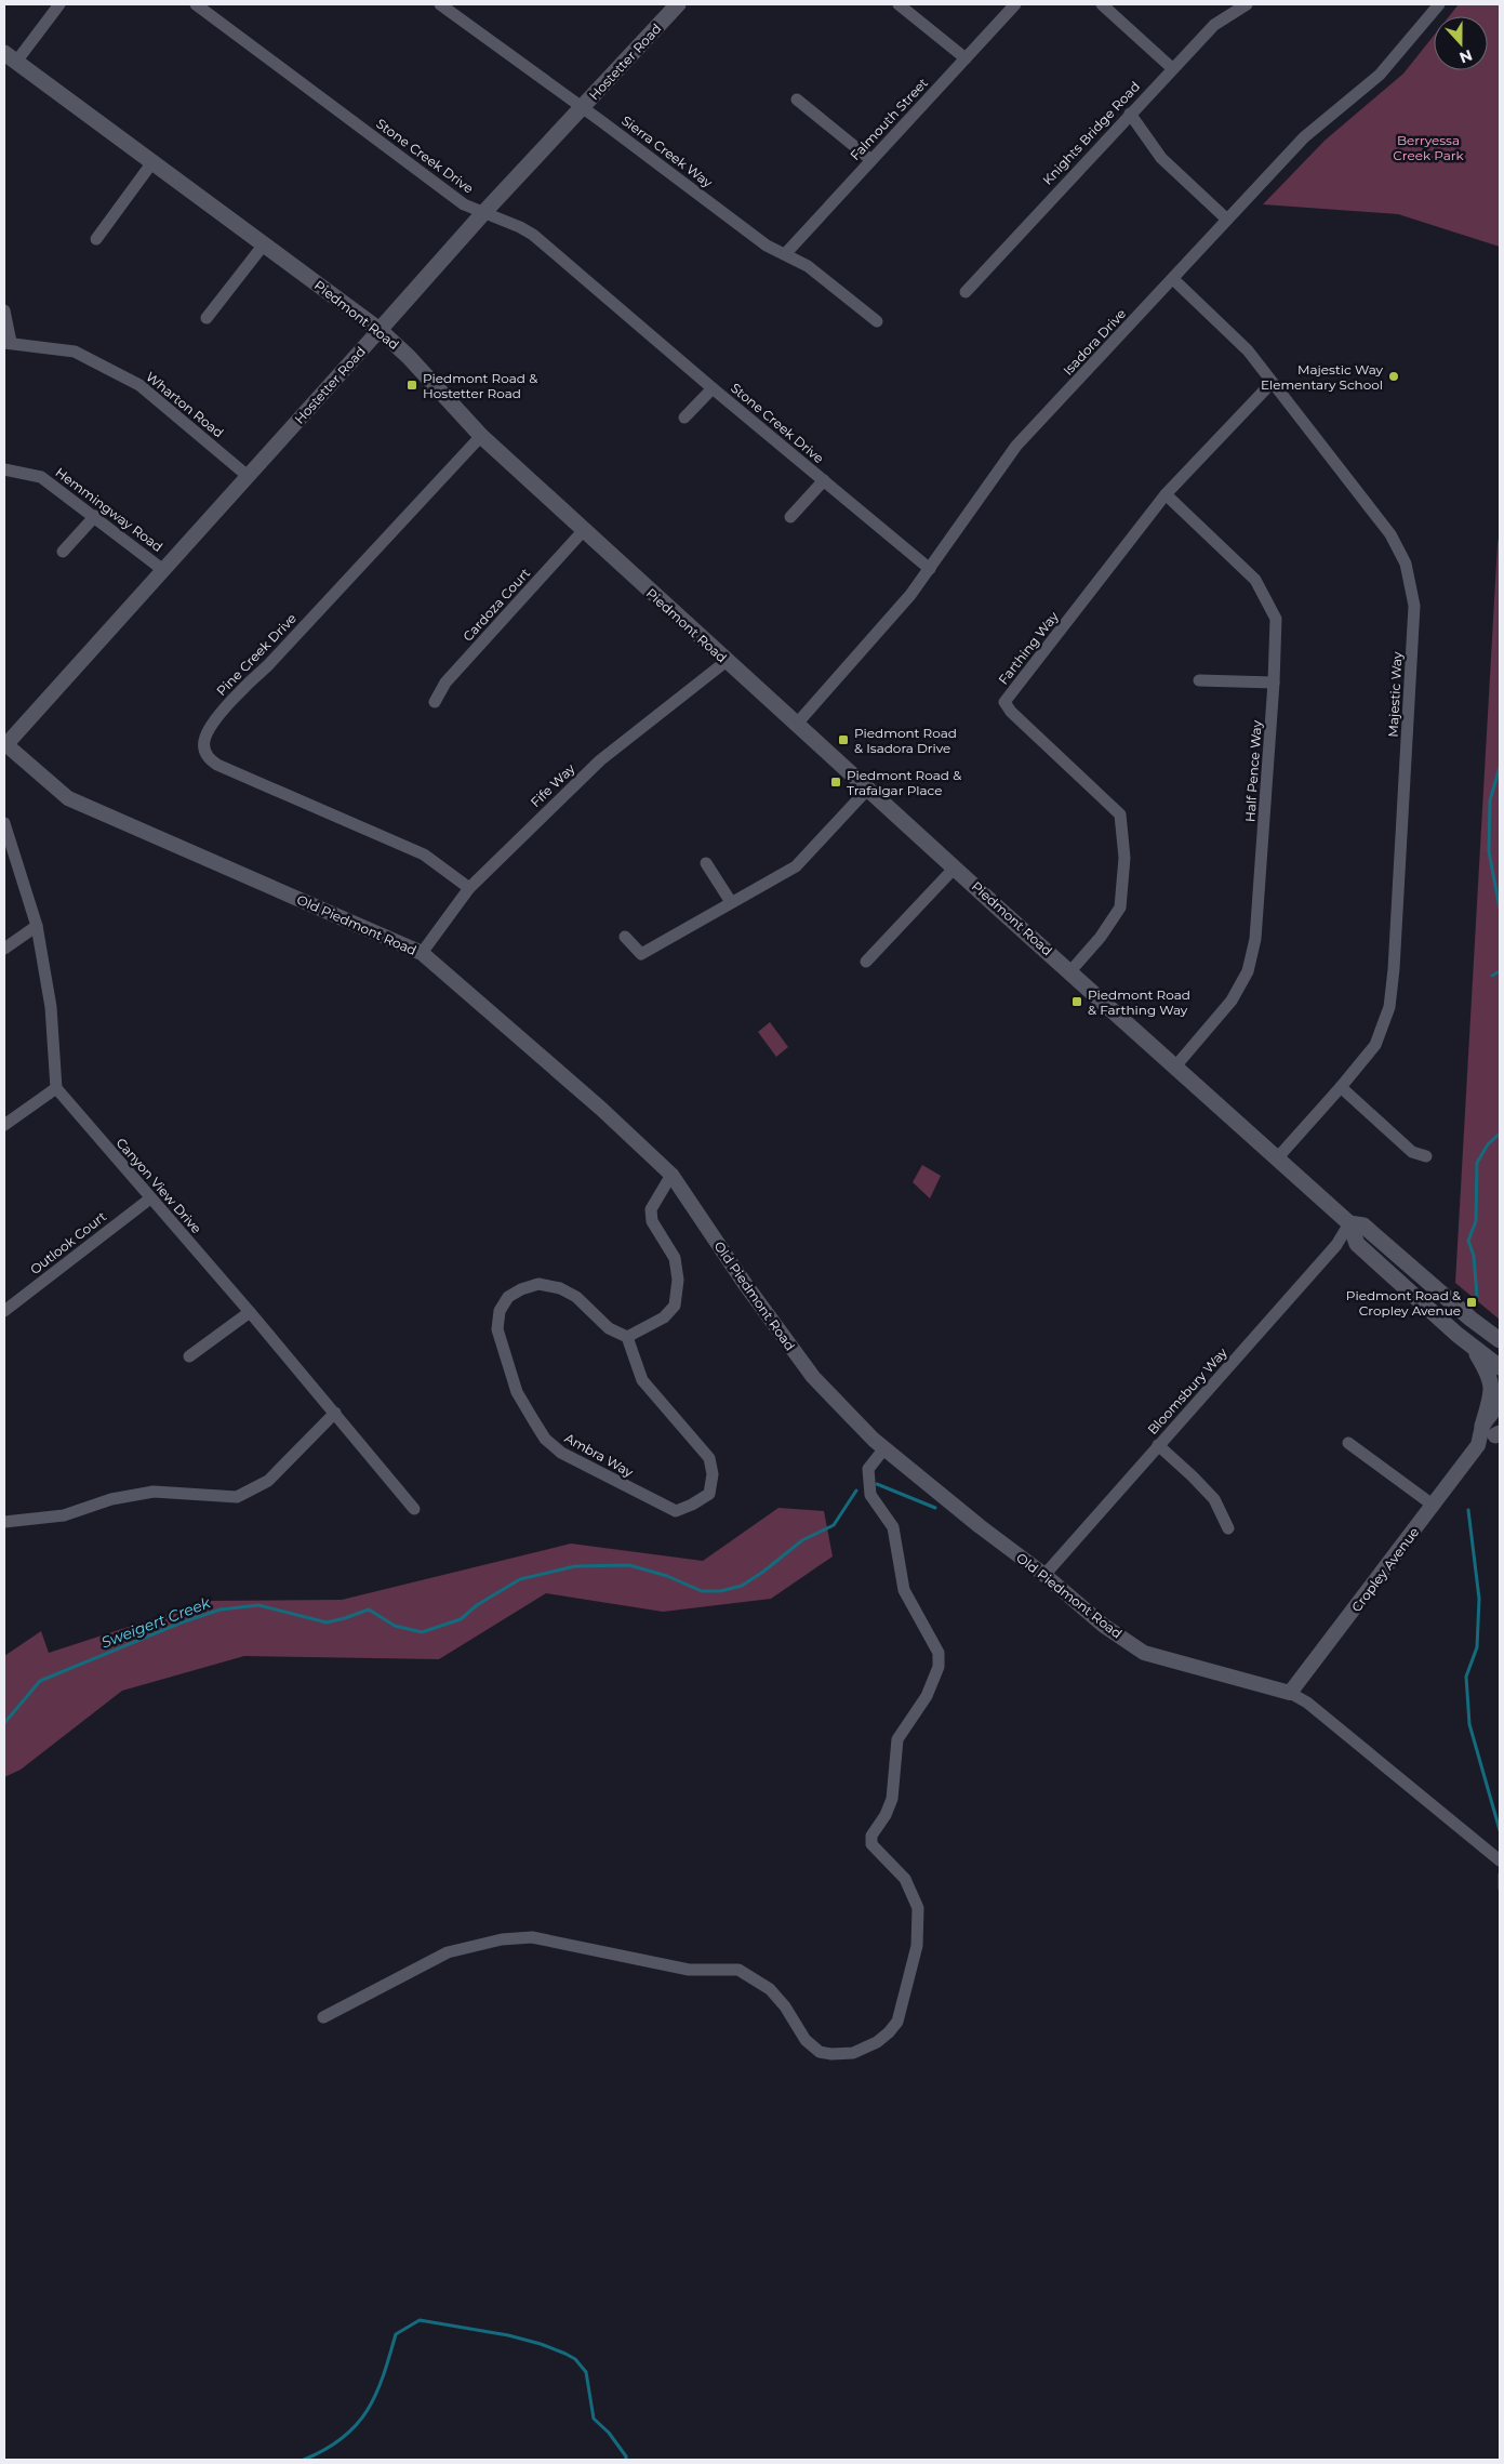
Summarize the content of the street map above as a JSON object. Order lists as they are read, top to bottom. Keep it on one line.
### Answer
{"streets":{"main road":["Hostetter Road","Piedmont Road"],"street":["Falmouth Street","Knights Bridge Road","Sierra Creek Way","Stone Creek Drive","Isadora Drive","Wharton Road","Hemmingway Road","Cardoza Court","Farthing Way","Pine Creek Drive","Majestic Way","Half Pence Way","Fife Way","Old Piedmont Road","Canyon View Drive","Outlook Court","Bloomsbury Way","Ambra Way","Cropley Avenue"]},"crossings":[["Hostetter Road","Sierra Creek Way"],["Hostetter Road","Stone Creek Drive"],["Hostetter Road","Piedmont Road"],["Hostetter Road","Wharton Road"],["Hostetter Road","Hemmingway Road"],["Hostetter Road","Old Piedmont Road"],["Falmouth Street","Sierra Creek Way"],["Stone Creek Drive","Isadora Drive"],["Piedmont Road","Isadora Drive"],["Piedmont Road","Cardoza Court"],["Piedmont Road","Farthing Way"],["Piedmont Road","Pine Creek Drive"],["Piedmont Road","Majestic Way"],["Piedmont Road","Half Pence Way"],["Piedmont Road","Fife Way"],["Piedmont Road","Bloomsbury Way"],["Isadora Drive","Majestic Way"],["Farthing Way","Majestic Way"],["Farthing Way","Half Pence Way"],["Pine Creek Drive","Fife Way"],["Fife Way","Old Piedmont Road"],["Old Piedmont Road","Bloomsbury Way"],["Old Piedmont Road","Cropley Avenue"],["Canyon View Drive","Outlook Court"]],"water":["Sweigert Creek"],"parks":["Berryessa Creek Park"],"places":{"other":["Majestic Way Elementary School"],"transit":["Piedmont Road & Hostetter Road","Piedmont Road & Isadora Drive","Piedmont Road & Trafalgar Place","Piedmont Road & Farthing Way","Piedmont Road & Cropley Avenue"]},"north":"bottom"}
